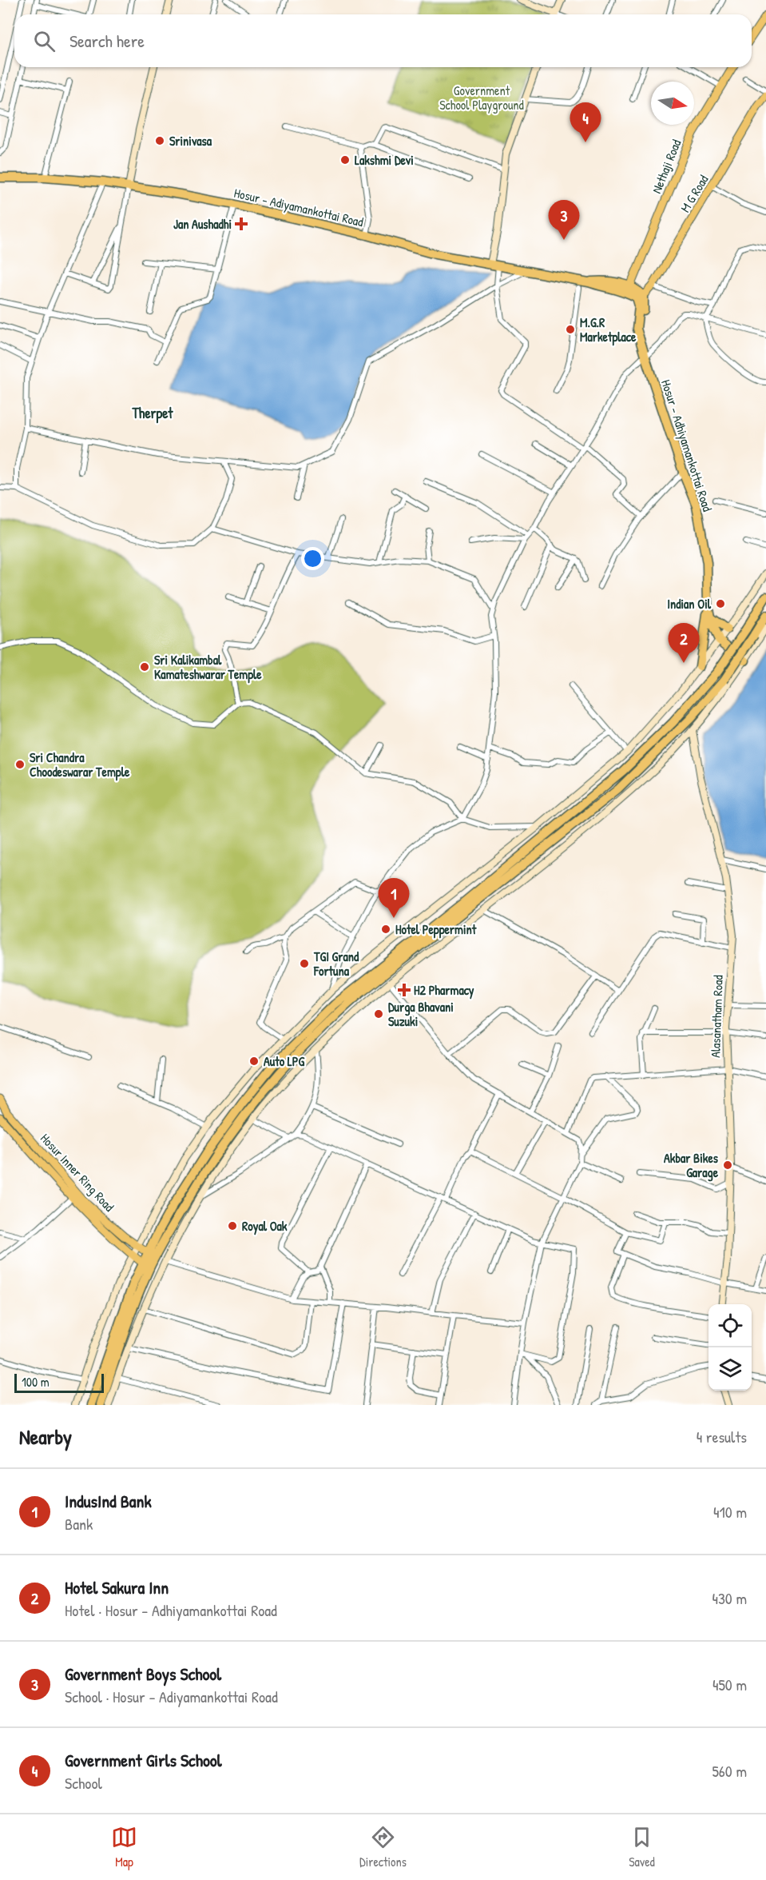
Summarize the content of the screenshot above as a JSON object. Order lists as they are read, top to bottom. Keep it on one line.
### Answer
{"streets":{"highway":["Hosur - Adiyamankottai Road","Hosur - Adhiyamankottai Road"],"main road":["Nethaji Road","M G Road","Hosur Inner Ring Road"],"street":["Alasanatham Road"]},"crossings":[["Nethaji Road","Hosur - Adiyamankottai Road"],["M G Road","Hosur - Adhiyamankottai Road"]],"districts":["Therpet"],"parks":["Government School Playground"],"places":{"other":["Srinivasa","Lakshmi Devi","M.G.R Marketplace","Indian Oil","Sri Kalikambal Kamateshwarar Temple","Sri Chandra Choodeswarar Temple","Hotel Peppermint","TGI Grand Fortuna","Durga Bhavani Suzuki","Auto LPG","Akbar Bikes Garage","Royal Oak"],"health":["Jan Aushadhi","H2 Pharmacy"]},"scale_bar":"100 m","north":"right","page":{"search":"Search here","pins":["4","3","2","1"],"scale":"100 m","heading":["Nearby","4 results"],"list":[{"mark":"1","name":"IndusInd Bank","note":"Bank","value":"410 m"},{"mark":"2","name":"Hotel Sakura Inn","note":"Hotel · Hosur - Adhiyamankottai Road","value":"430 m"},{"mark":"3","name":"Government Boys School","note":"School · Hosur - Adiyamankottai Road","value":"450 m"},{"mark":"4","name":"Government Girls School","note":"School","value":"560 m"}],"nav":["Map","Directions","Saved"]}}
